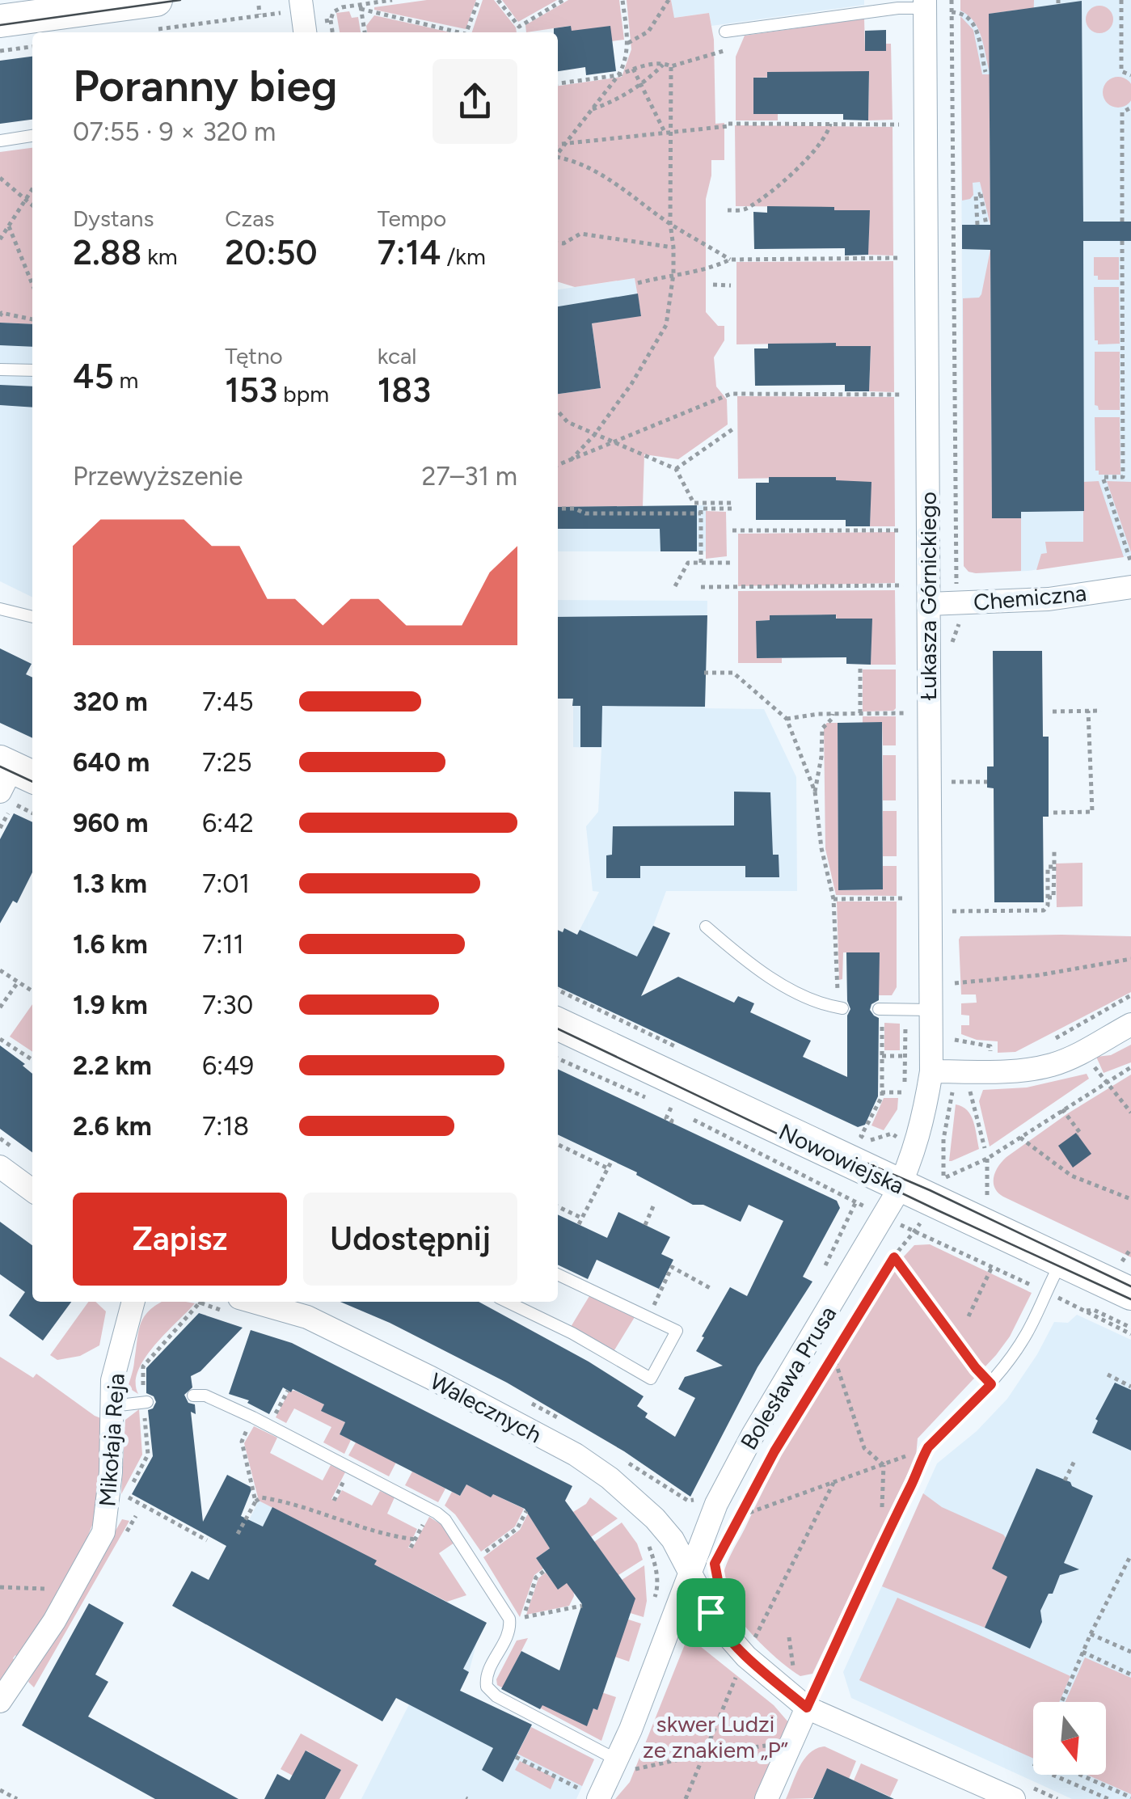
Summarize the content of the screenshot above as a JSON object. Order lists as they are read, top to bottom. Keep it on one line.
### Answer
{"streets":{"street":["Łukasza Górnickiego","Chemiczna","Nowowiejska","Bolesława Prusa","Walecznych","Mikołaja Reja"]},"crossings":[["Łukasza Górnickiego","Chemiczna"],["Łukasza Górnickiego","Nowowiejska"],["Łukasza Górnickiego","Bolesława Prusa"],["Nowowiejska","Bolesława Prusa"],["Bolesława Prusa","Walecznych"]],"parks":["skwer Ludzi ze znakiem „P”"],"north":"bottom","page":{"heading":["Poranny bieg","07:55 · 9 × 320 m"],"stats":[["Dystans","2.88 km"],["Czas","20:50"],["Tempo","7:14 /km"],["45 m"],["Tętno","153 bpm"],["kcal","183"]],"chart":["Przewyższenie","27–31 m"],"list":[{"name":"320 m","note":"7:45"},{"name":"640 m","note":"7:25"},{"name":"960 m","note":"6:42"},{"name":"1.3 km","note":"7:01"},{"name":"1.6 km","note":"7:11"},{"name":"1.9 km","note":"7:30"},{"name":"2.2 km","note":"6:49"},{"name":"2.6 km","note":"7:18"}],"buttons":["Zapisz","Udostępnij"]}}
